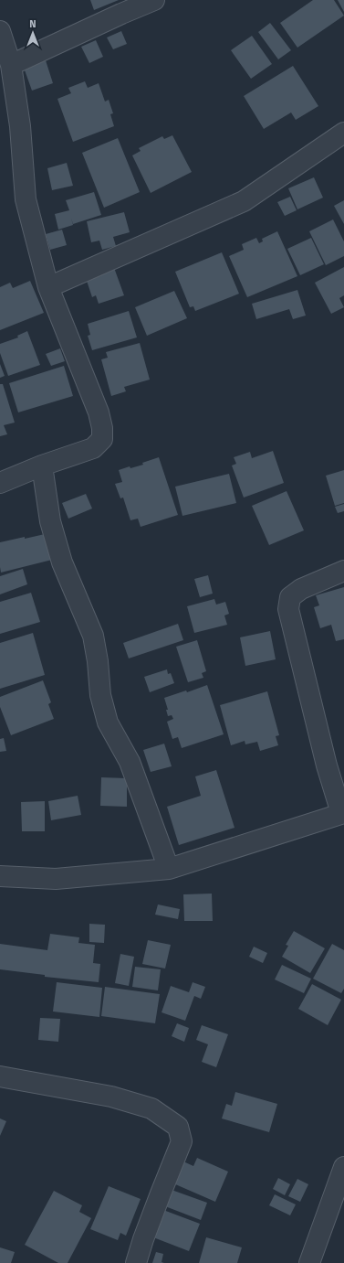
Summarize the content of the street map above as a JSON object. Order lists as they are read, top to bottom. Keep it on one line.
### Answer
{"north":"top"}
